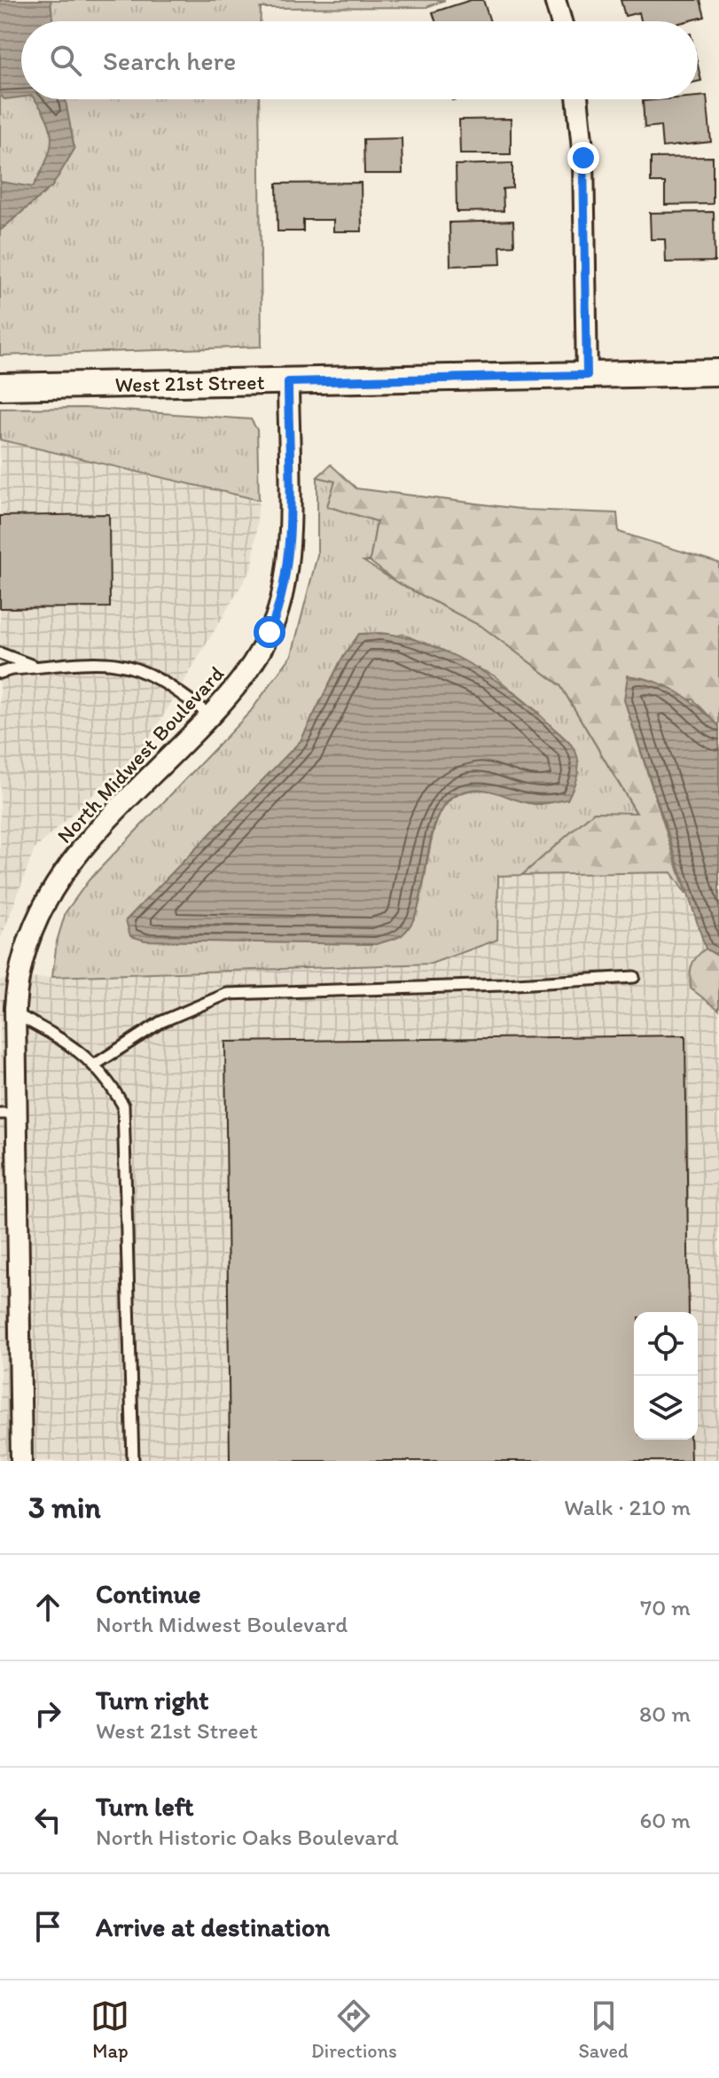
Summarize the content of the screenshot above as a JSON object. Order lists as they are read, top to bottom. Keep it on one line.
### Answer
{"streets":{"street":["West 21st Street","North Midwest Boulevard"]},"crossings":[["West 21st Street","North Midwest Boulevard"]],"page":{"search":"Search here","heading":["3 min","Walk · 210 m"],"list":[["Continue","North Midwest Boulevard","70 m"],["Turn right","West 21st Street","80 m"],["Turn left","North Historic Oaks Boulevard","60 m"],"Arrive at destination"],"nav":["Map","Directions","Saved"]}}
